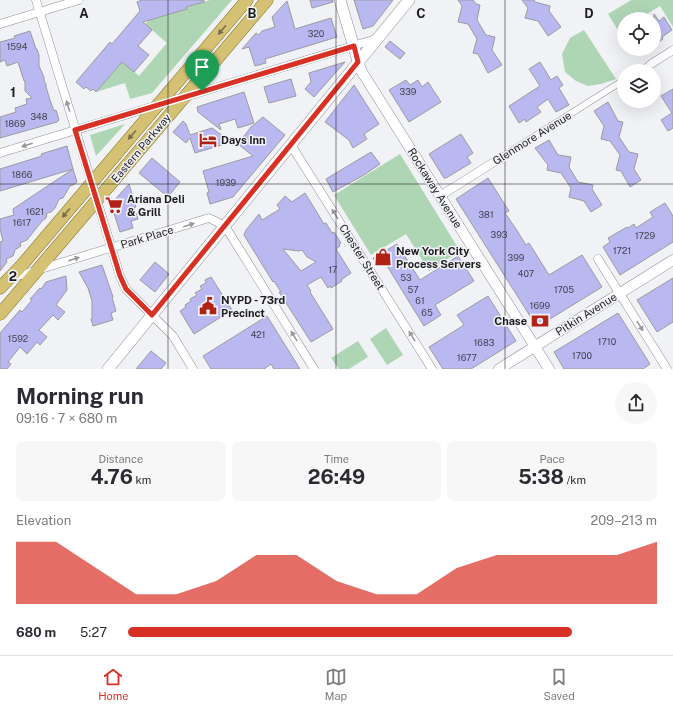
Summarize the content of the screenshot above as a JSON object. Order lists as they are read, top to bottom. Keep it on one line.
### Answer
{"streets":{"main road":["Eastern Parkway","Rockaway Avenue"],"street":["Glenmore Avenue","Park Place","Chester Street","Pitkin Avenue"]},"crossings":[["Glenmore Avenue","Rockaway Avenue"],["Eastern Parkway","Park Place"],["Rockaway Avenue","Pitkin Avenue"]],"one_way":["Park Place","Chester Street"],"places":{"hotel":["Days Inn"],"supermarket":["Ariana Deli & Grill"],"shop":["New York City Process Servers"],"public building":["NYPD - 73rd Precinct"],"bank":["Chase"]},"house_numbers":["320","1594","339","348","1869","1866","1939","1621","381","1617","393","1729","1721","399","17","407","53","57","1705","61","1699","65","421","1592","1710","1683","1700","1677"],"page":{"heading":["Morning run","09:16 · 7 × 680 m"],"stats":[["Distance","4.76 km"],["Time","26:49"],["Pace","5:38 /km"]],"chart":["Elevation","209–213 m"],"list":[{"name":"680 m","note":"5:27"}],"tabs":["Home","Map","Saved"]},"grid":{"columns":["A","B","C","D"],"rows":["1","2"]}}
